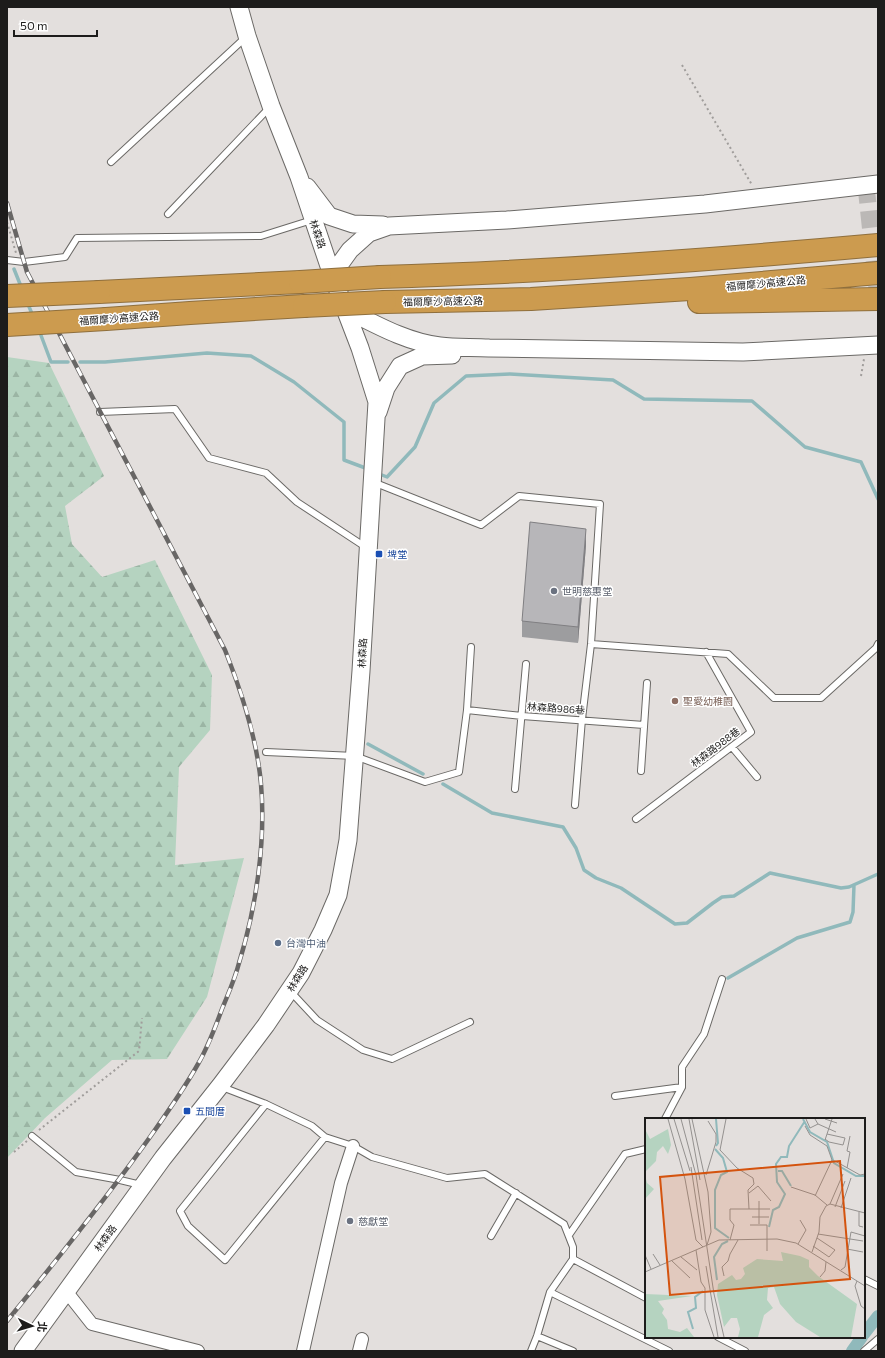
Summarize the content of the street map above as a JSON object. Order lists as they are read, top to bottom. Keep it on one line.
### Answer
{"streets":{"highway":["福爾摩沙高速公路"],"main road":["林森路"],"lane":["林森路986巷","林森路988巷"]},"places":{"transit":["埤堂","五間厝"],"other":["世明慈惠堂","聖愛幼稚園","台灣中油","慈獻堂"]},"scale_bar":"50 m","north":"right"}
